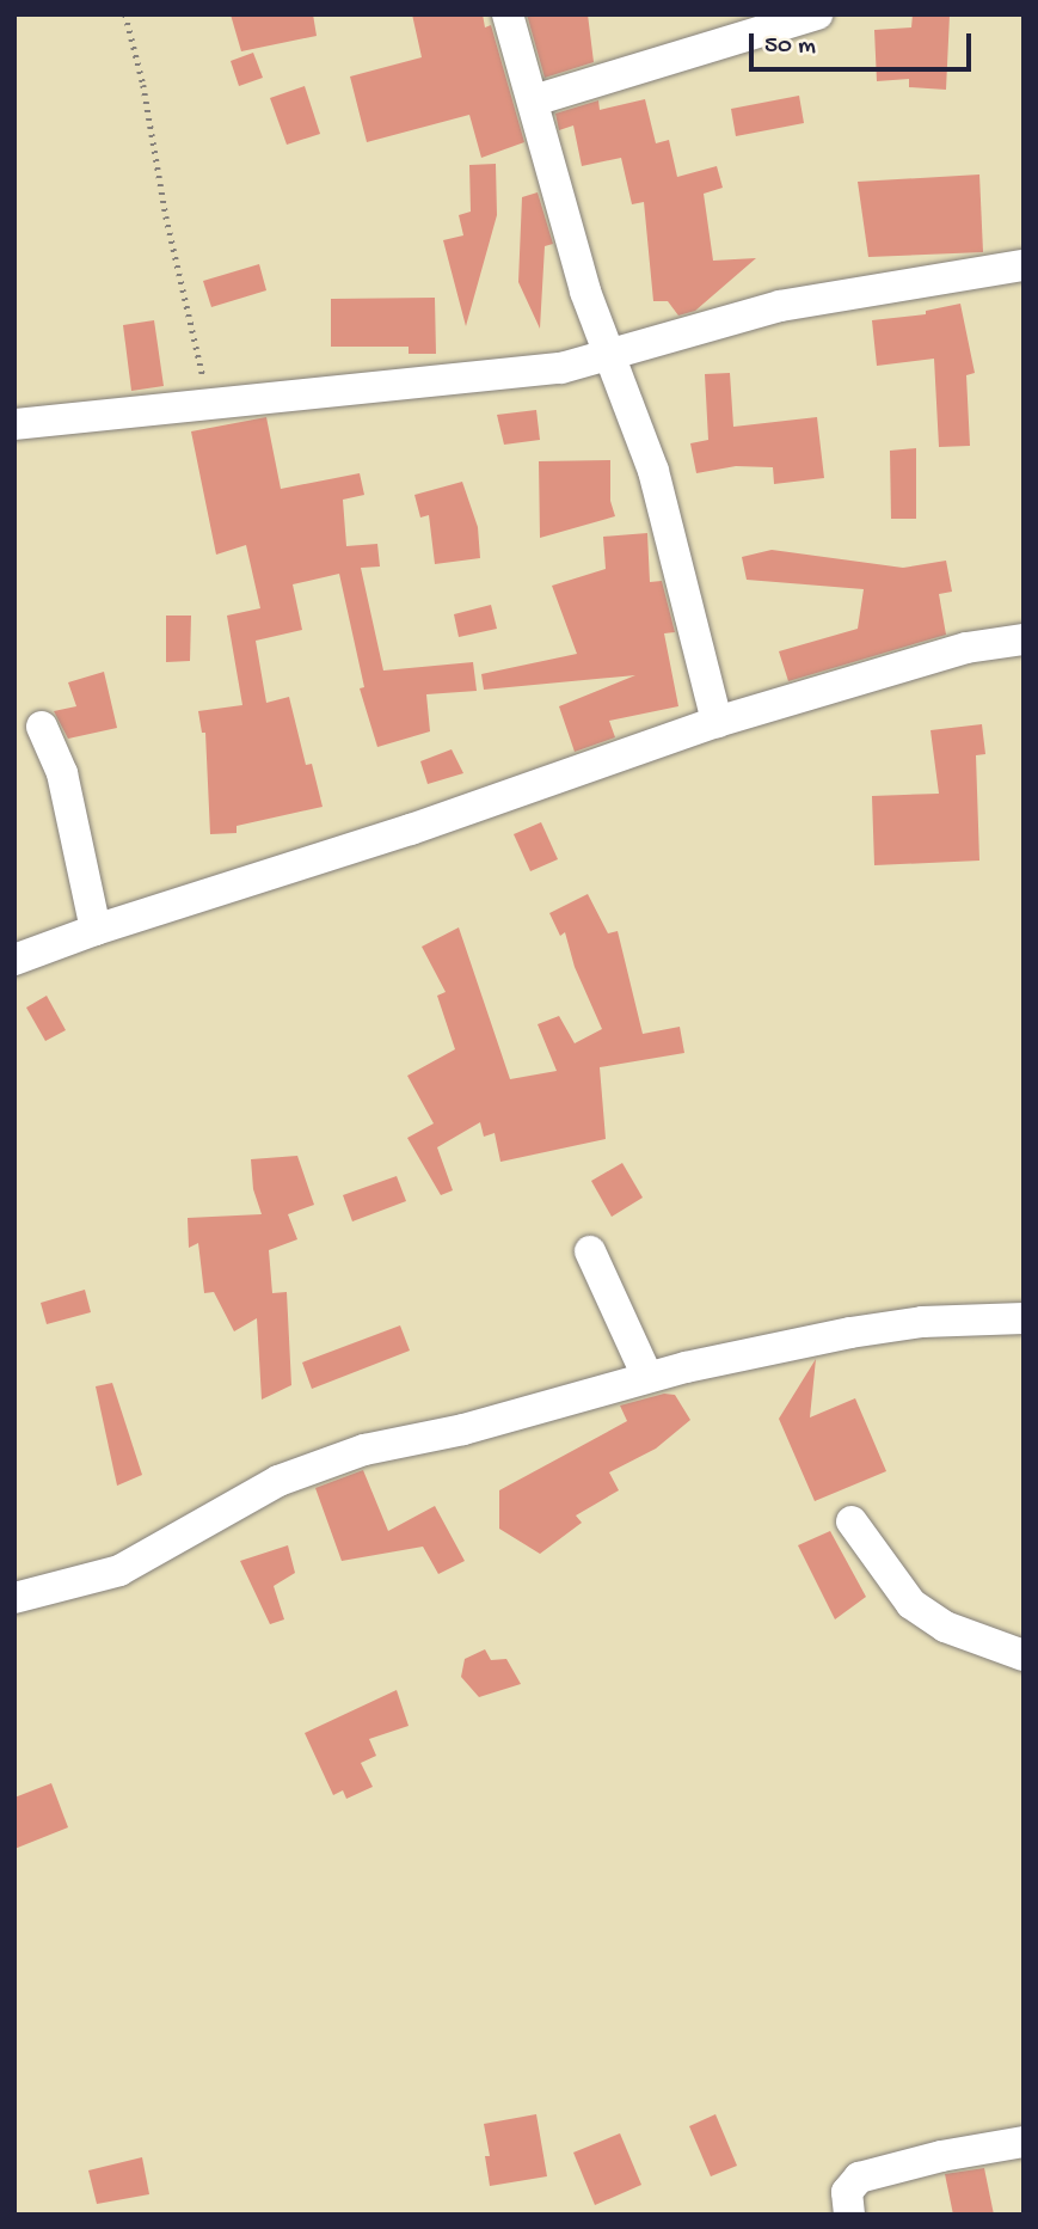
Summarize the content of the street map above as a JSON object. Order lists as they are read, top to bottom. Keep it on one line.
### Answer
{"scale_bar":"50 m"}
